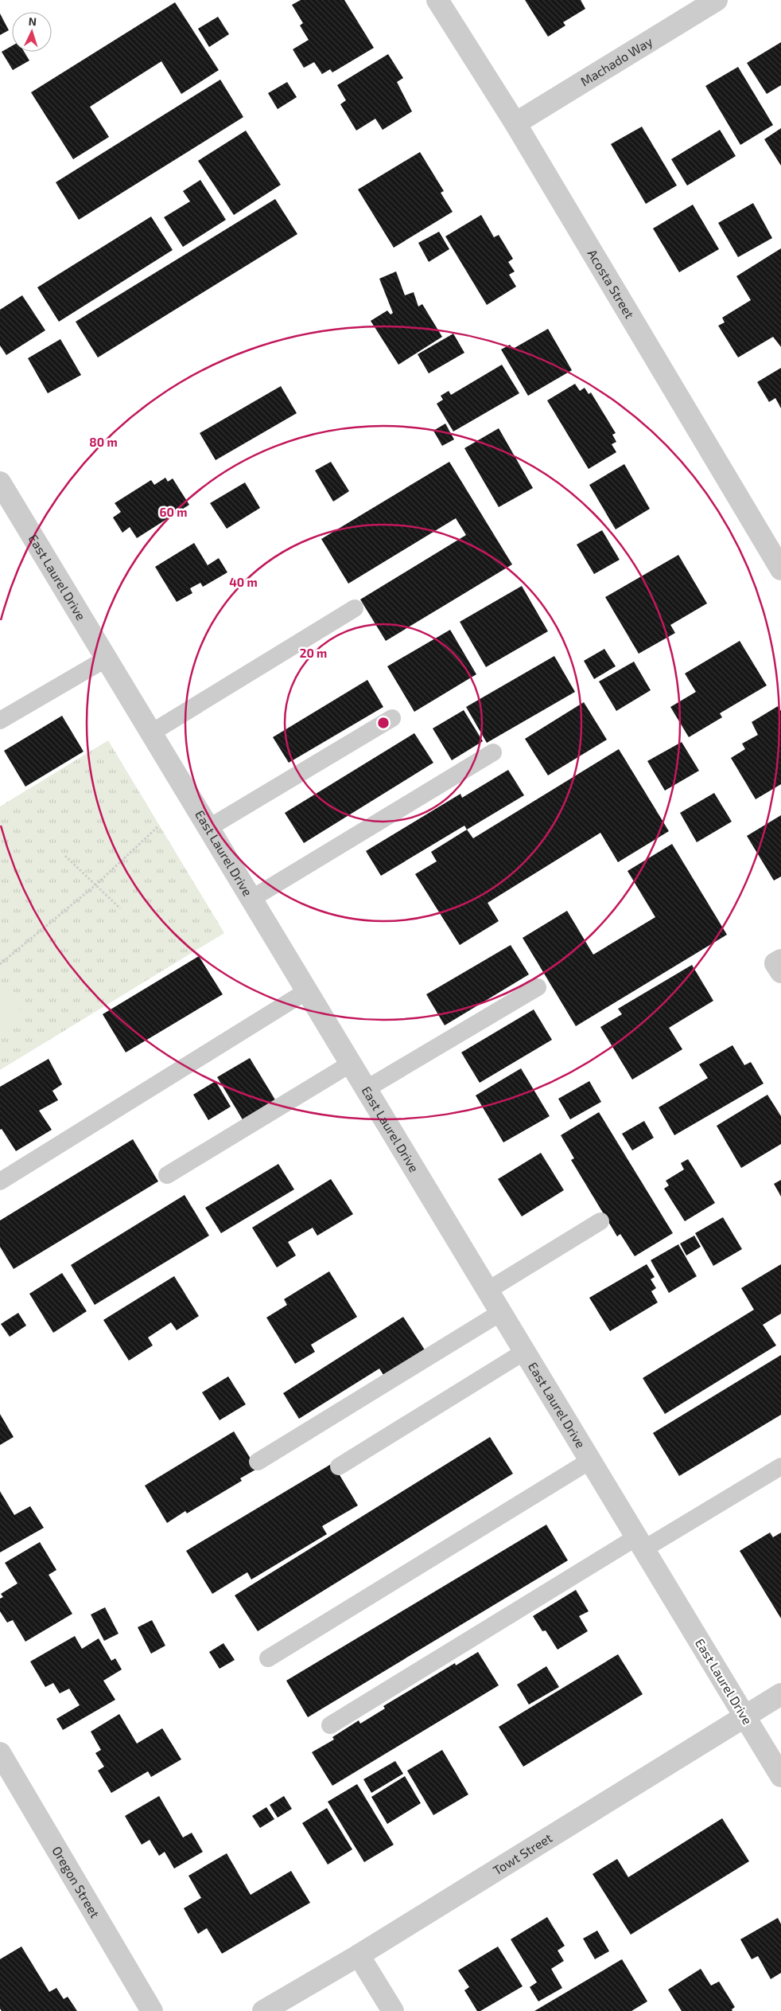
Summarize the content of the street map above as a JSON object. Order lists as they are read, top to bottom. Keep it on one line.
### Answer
{"streets":{"street":["Machado Way","Acosta Street","East Laurel Drive","Towt Street","Oregon Street"]},"crossings":[["Machado Way","Acosta Street"],["East Laurel Drive","Towt Street"]],"north":"top","rings":["80 m","60 m","40 m","20 m"]}
